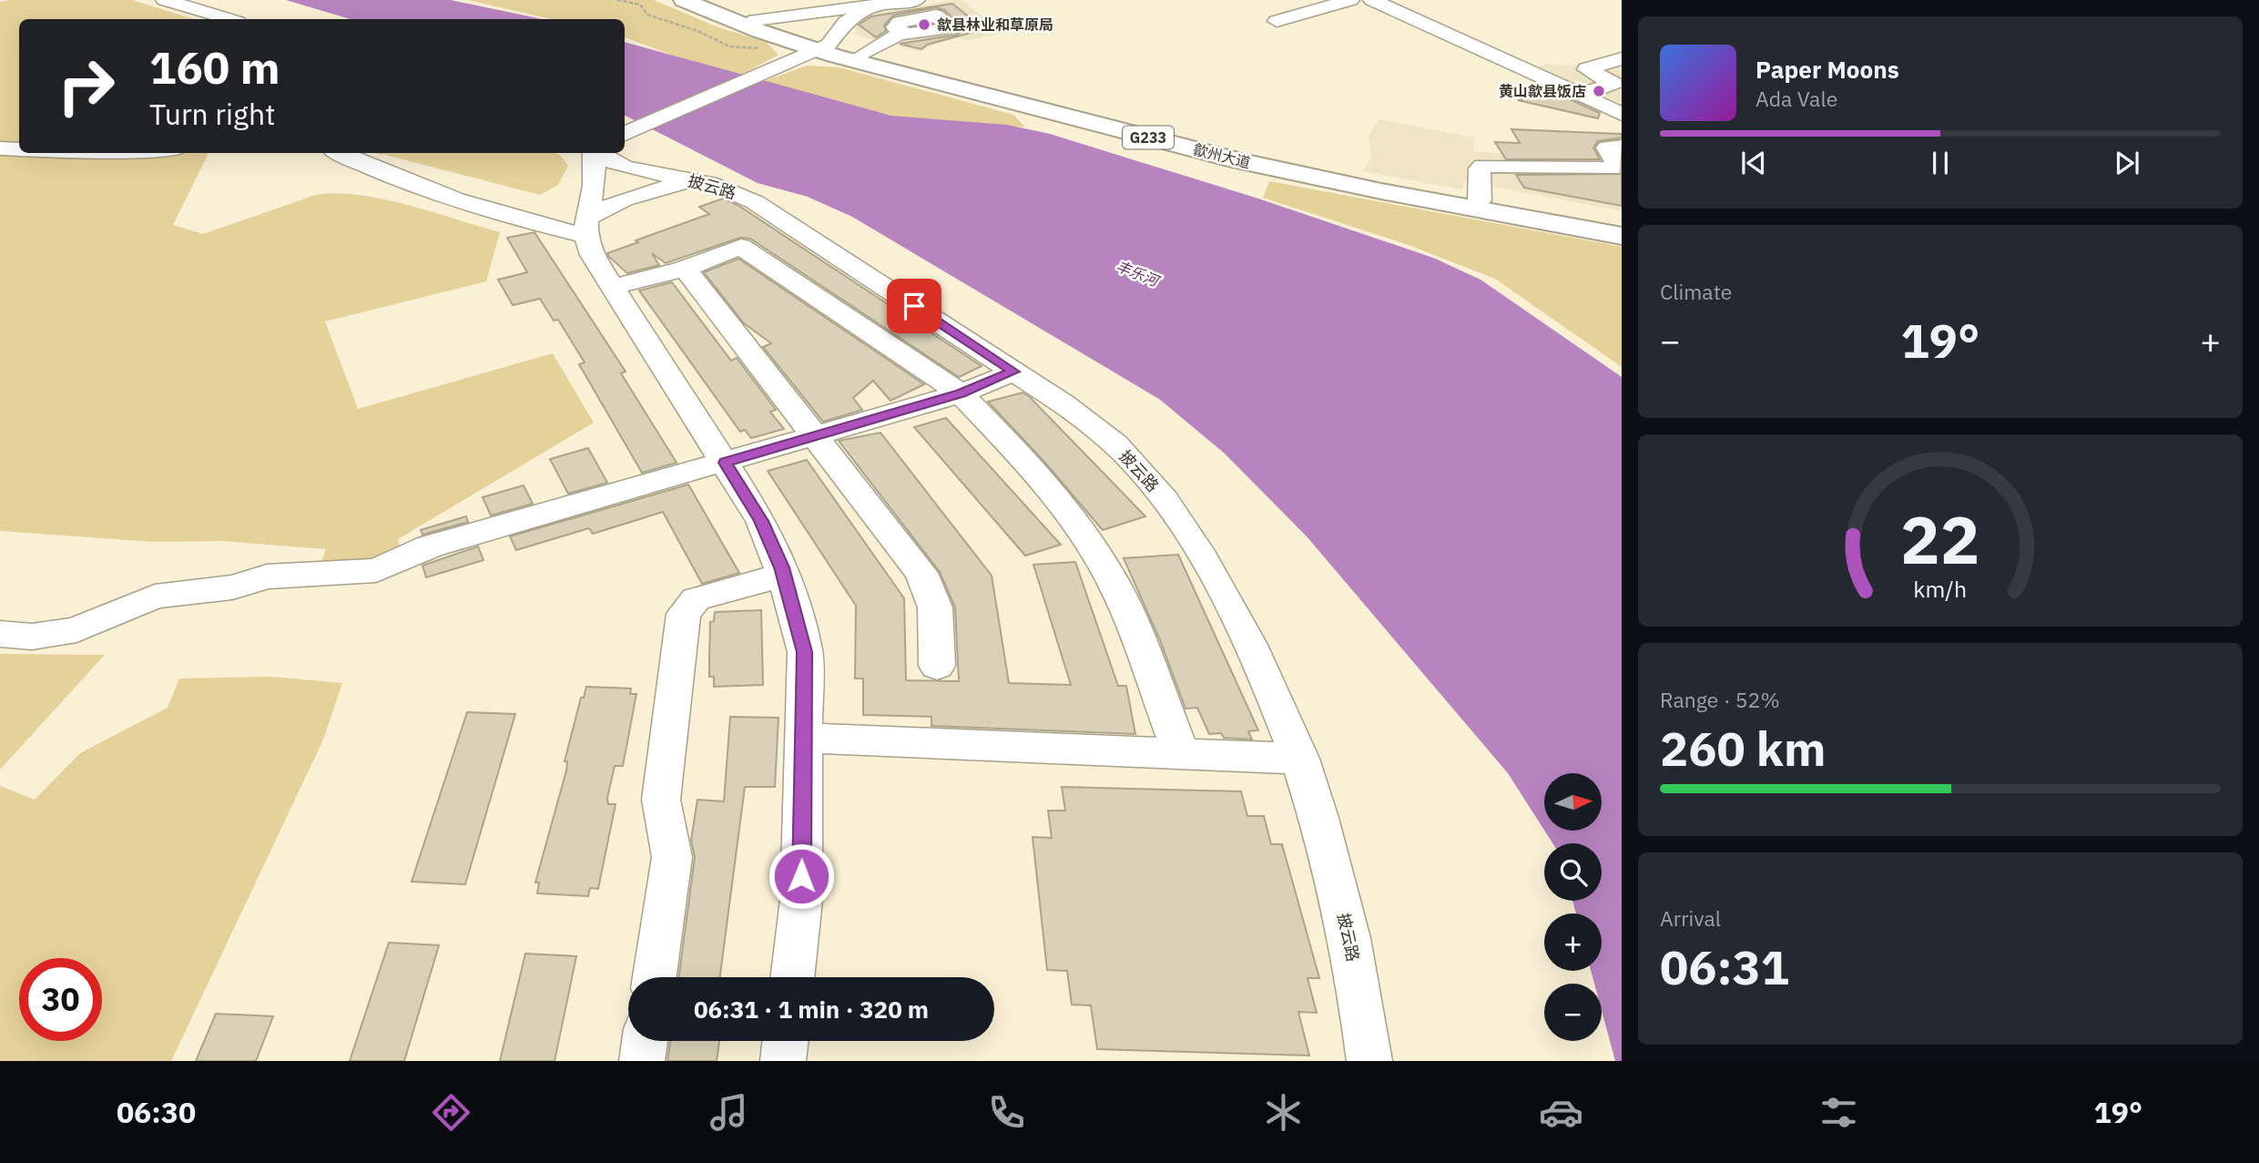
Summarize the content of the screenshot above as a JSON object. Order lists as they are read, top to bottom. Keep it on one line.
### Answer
{"streets":{"highway":["G233","歙州大道"],"street":["披云路"]},"water":["丰乐河"],"places":["歙县林业和草原局","黄山歙县饭店"],"north":"right","page":{"turn":["160 m","Turn right"],"song":["Paper Moons","Ada Vale"],"tile":["Climate",["Range · 52%","260 km"],["Arrival","06:31"]],"heat":["−","19°","+"],"map_buttons":["+","−"],"limit":"30","trip":"06:31 · 1 min · 320 m","tabs":["06:30","19°"],"gauge":["22","km/h"]}}
